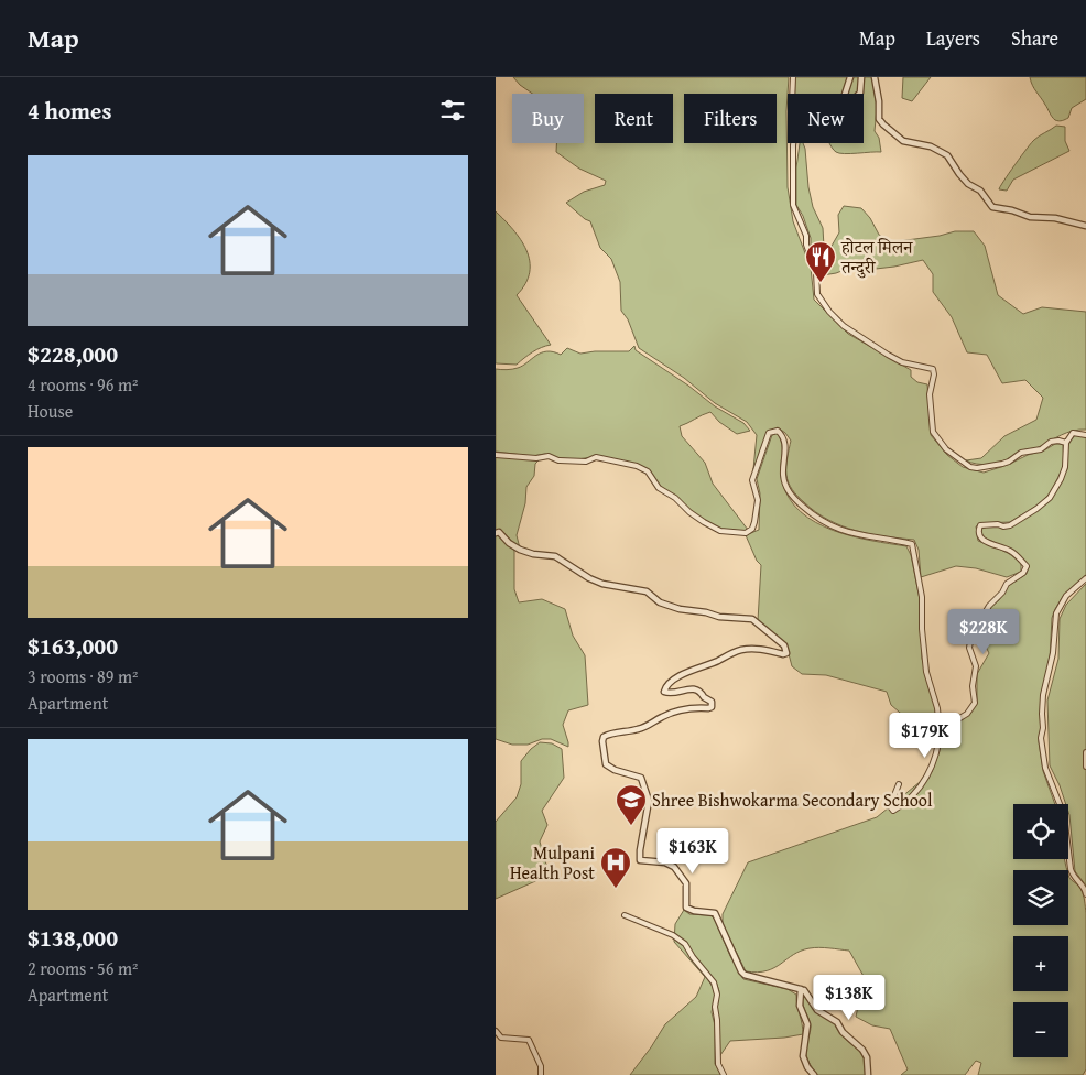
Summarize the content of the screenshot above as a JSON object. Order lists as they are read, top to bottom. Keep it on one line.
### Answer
{"places":{"restaurant":["होटल मिलन तन्दुरी"],"school or university":["Shree Bishwokarma Secondary School"],"hospital":["Mulpani Health Post"]},"page":{"header":"Map","nav":["Map","Layers","Share"],"heading":"4 homes","chip":["Buy","Rent","Filters","New"],"list":[{"name":"$228,000","note":"4 rooms · 96 m² · House"},{"name":"$163,000","note":"3 rooms · 89 m² · Apartment"},{"name":"$138,000","note":"2 rooms · 56 m² · Apartment"}],"price":["$228K","$179K","$163K","$138K"],"map_buttons":["+","−"]}}
